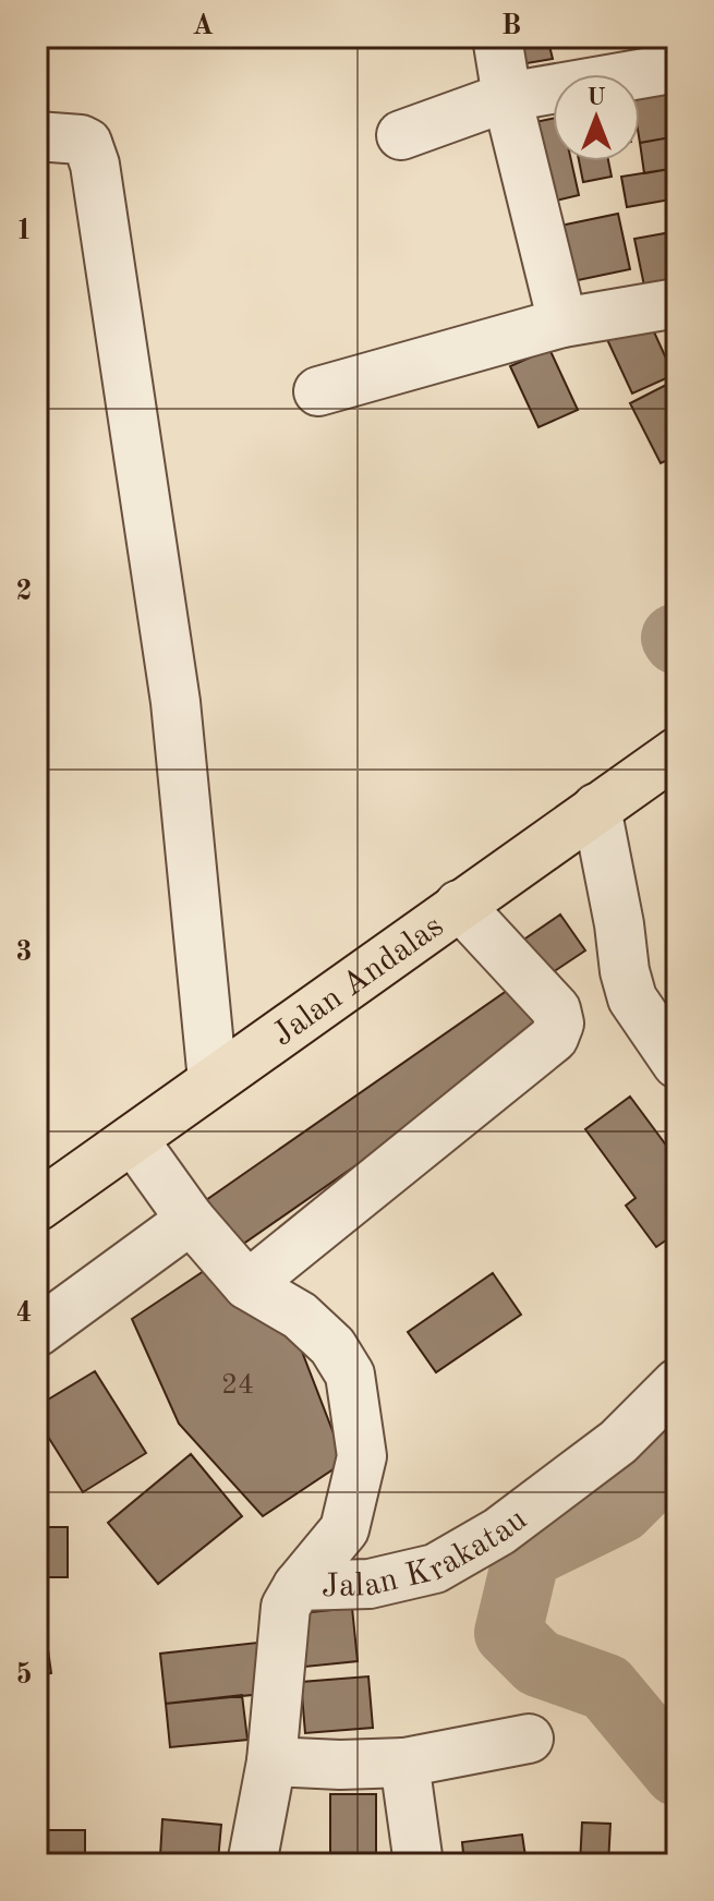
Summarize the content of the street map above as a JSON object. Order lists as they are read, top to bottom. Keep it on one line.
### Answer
{"streets":{"main road":["Jalan Andalas"],"street":["Jalan Krakatau"]},"house_numbers":["24"],"north":"top","grid":{"columns":["A","B"],"rows":["1","2","3","4","5"]}}
